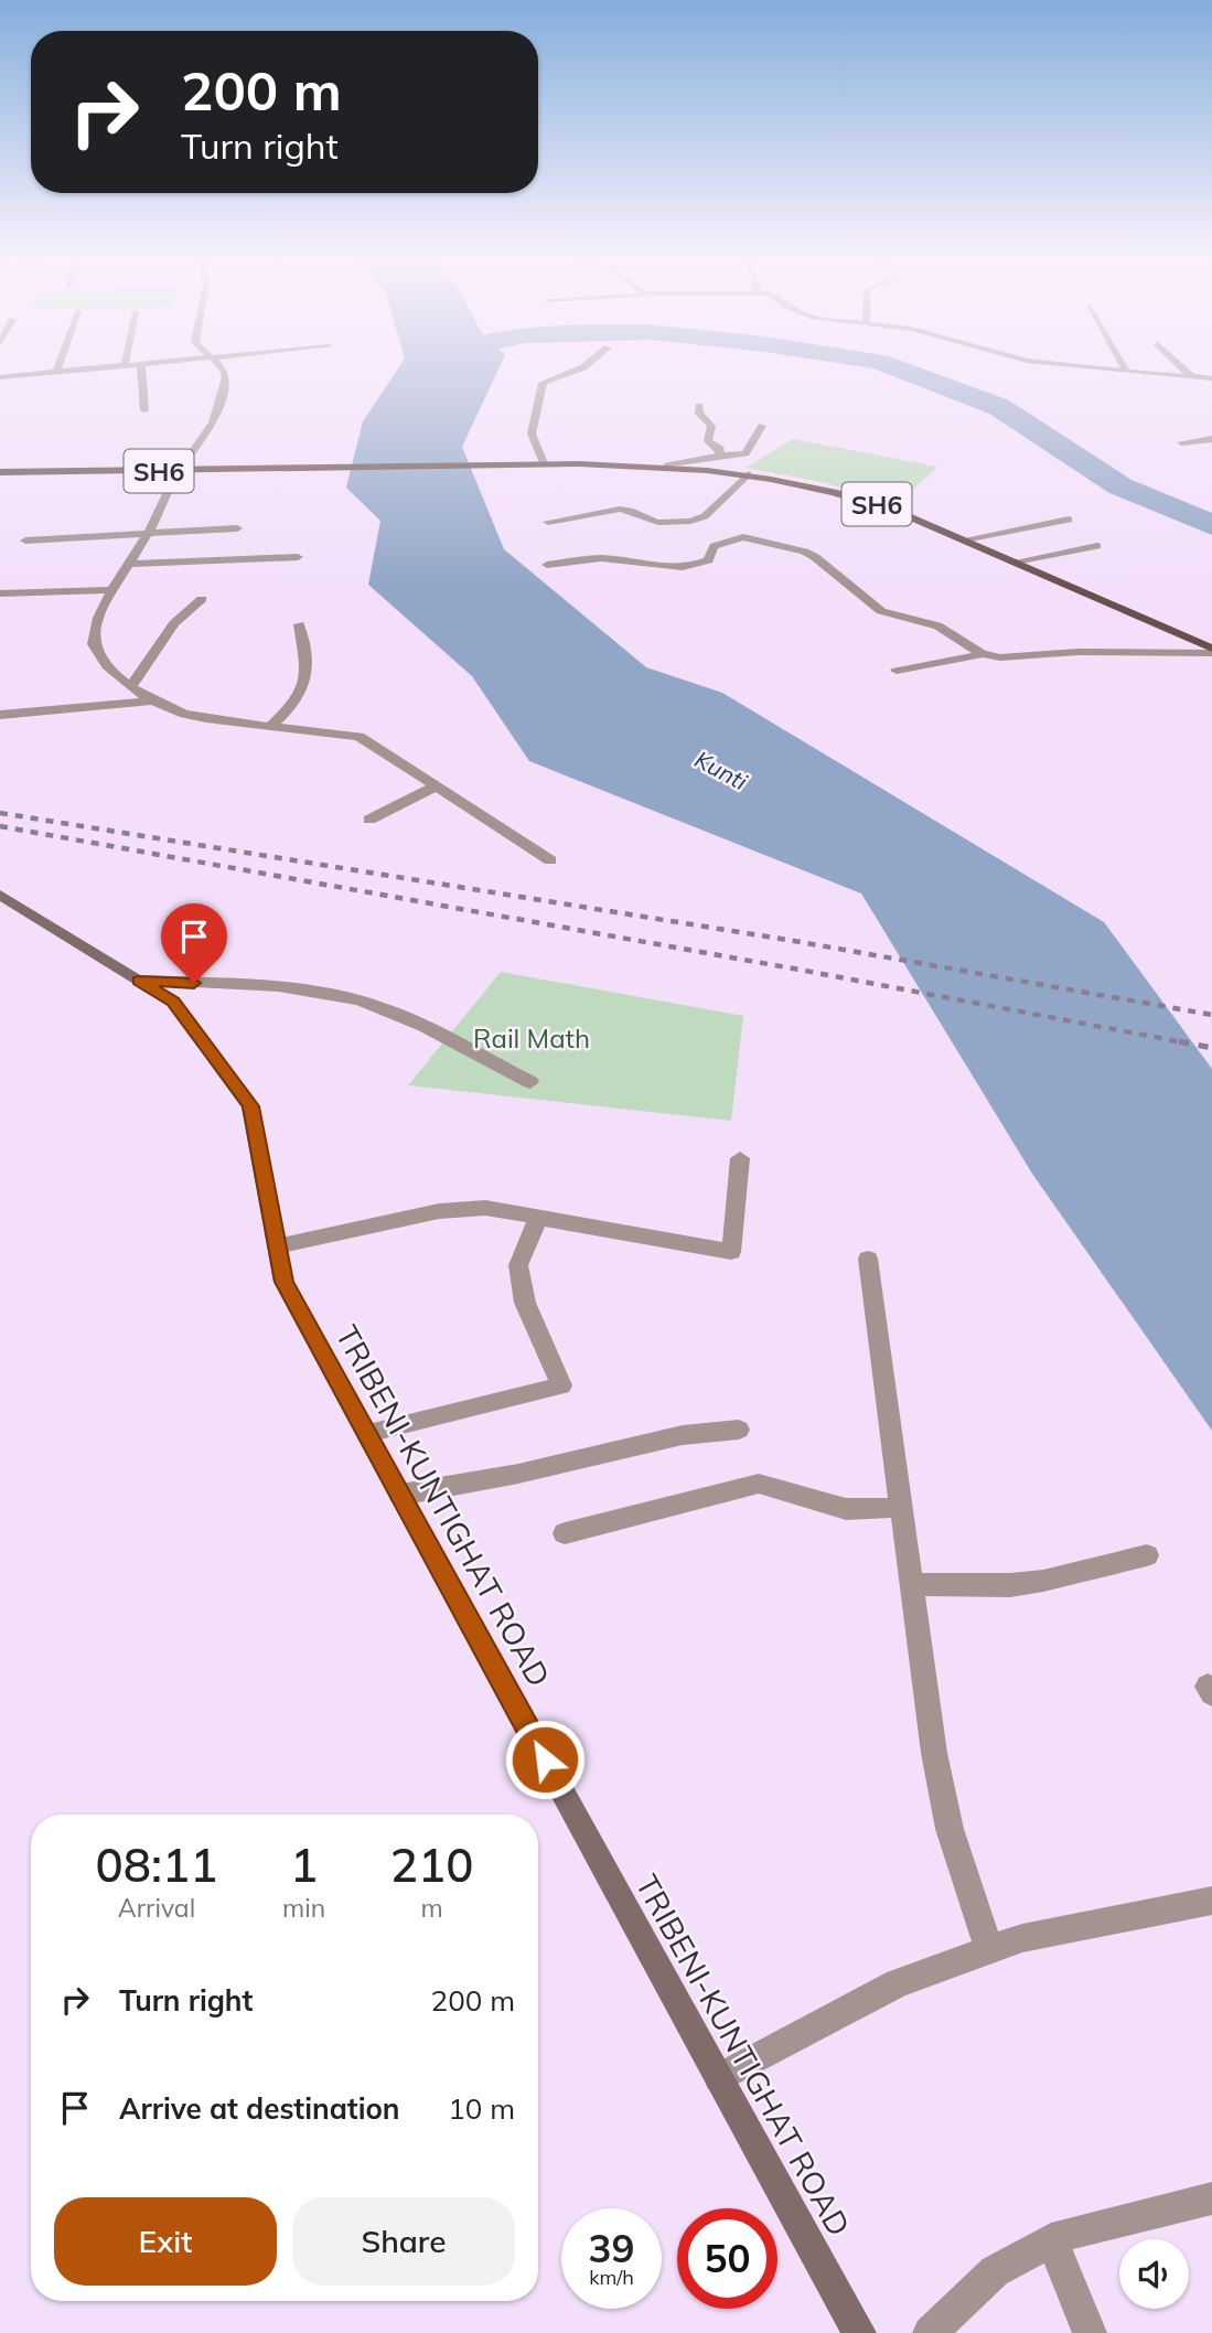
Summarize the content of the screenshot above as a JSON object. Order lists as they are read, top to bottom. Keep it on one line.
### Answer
{"streets":{"main road":["SH6","TRIBENI-KUNTIGHAT ROAD"]},"water":["Kunti"],"parks":["Rail Math"],"page":{"turn":["200 m","Turn right"],"eta":["08:11","Arrival","1","min","210","m"],"list":[{"name":"Turn right","value":"200 m"},{"name":"Arrive at destination","value":"10 m"}],"buttons":["Exit","Share"],"speed":"39 km/h","limit":"50"}}
